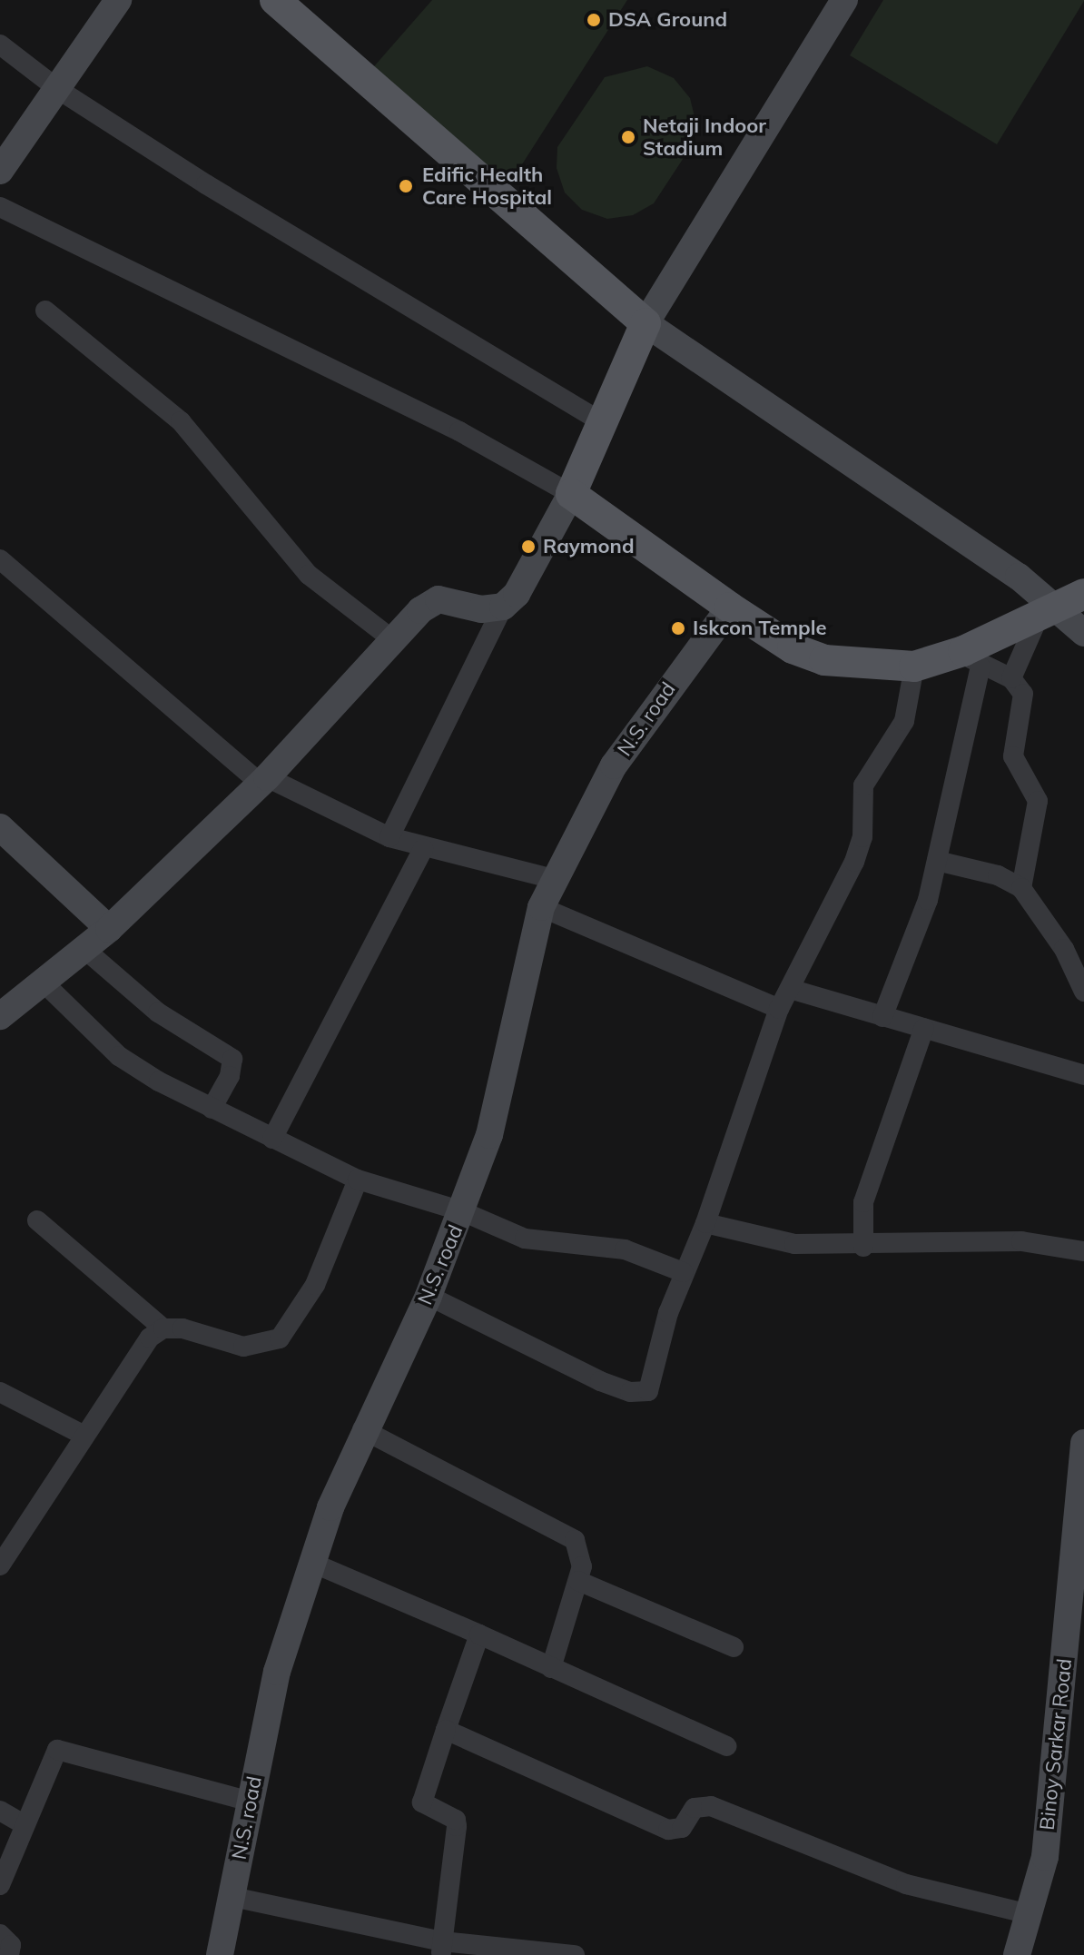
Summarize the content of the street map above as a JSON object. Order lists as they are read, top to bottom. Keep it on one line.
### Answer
{"streets":{"street":["N.S. road","Binoy Sarkar Road"]},"places":["DSA Ground","Netaji Indoor Stadium","Edific Health Care Hospital","Raymond","Iskcon Temple"]}
